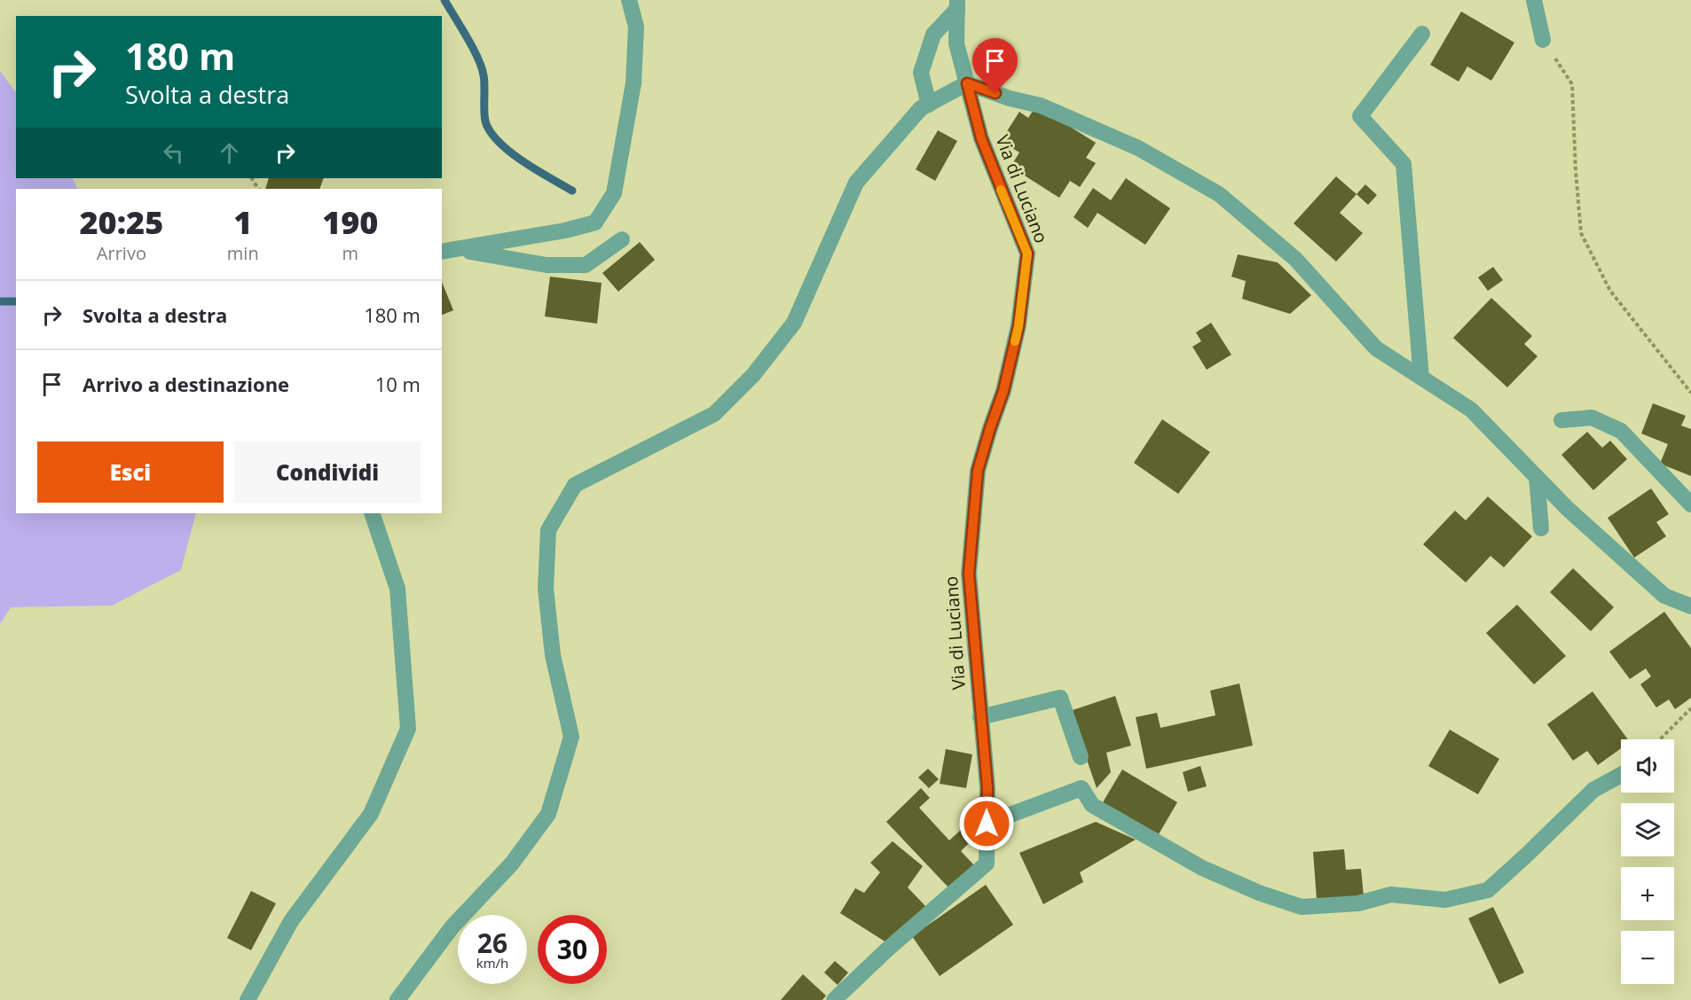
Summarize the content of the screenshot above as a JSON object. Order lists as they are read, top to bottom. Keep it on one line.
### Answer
{"streets":{"street":["Via di Luciano"]},"page":{"turn":["180 m","Svolta a destra"],"eta":["20:25","Arrivo","1","min","190","m"],"list":[{"name":"Svolta a destra","value":"180 m"},{"name":"Arrivo a destinazione","value":"10 m"}],"buttons":["Esci","Condividi"],"map_buttons":["+","−"],"speed":"26 km/h","limit":"30"}}
